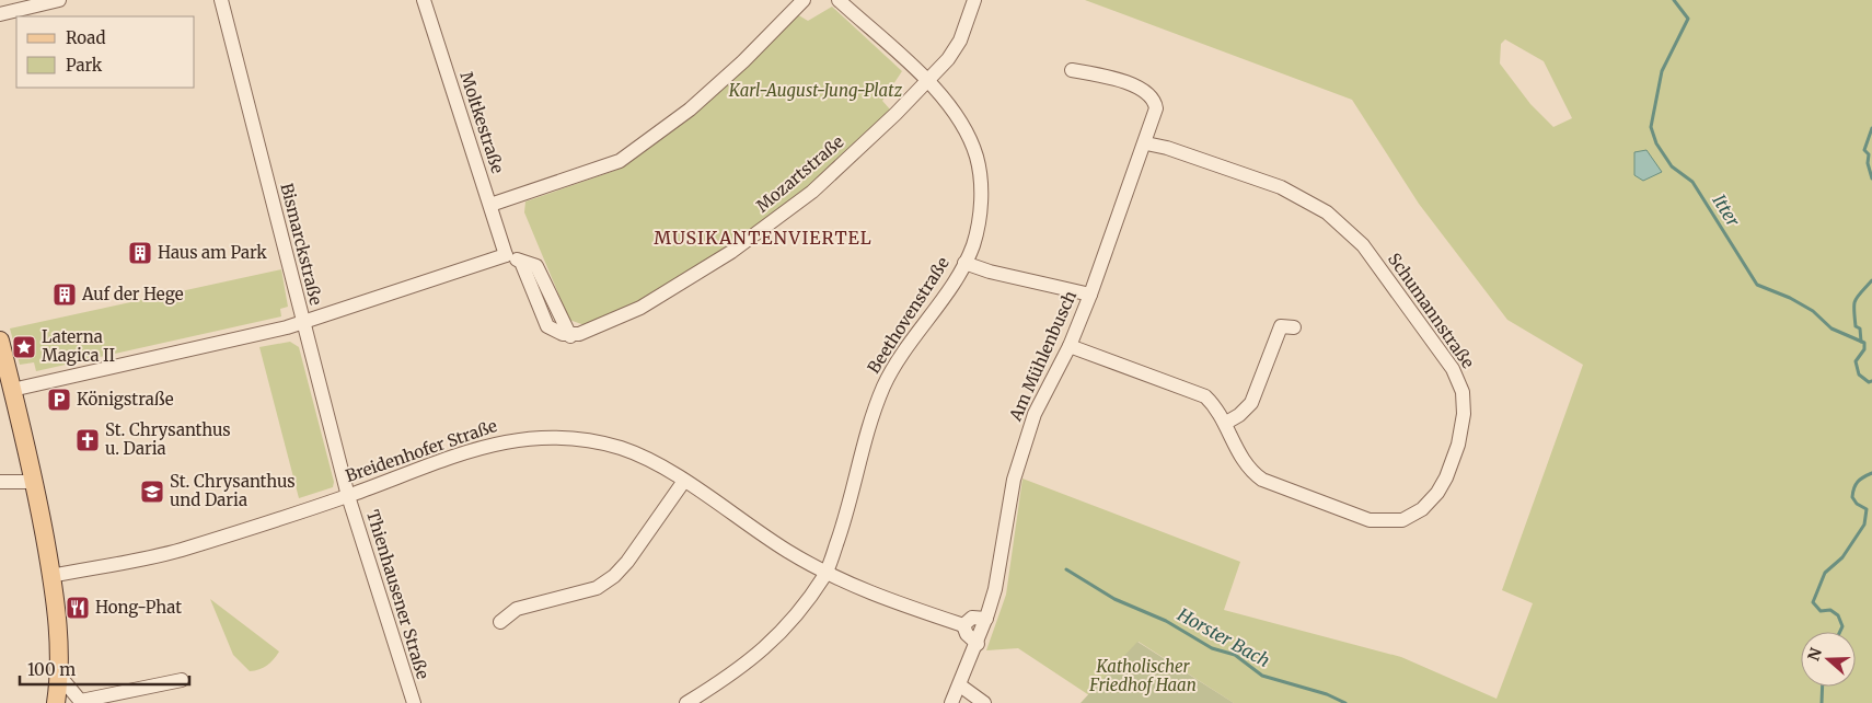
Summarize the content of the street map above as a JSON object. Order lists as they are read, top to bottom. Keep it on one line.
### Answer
{"streets":{"street":["Moltkestraße","Mozartstraße","Bismarckstraße","Schumannstraße","Beethovenstraße","Am Mühlenbusch","Breidenhofer Straße","Thienhausener Straße"]},"crossings":[["Moltkestraße","Mozartstraße"],["Mozartstraße","Beethovenstraße"],["Bismarckstraße","Breidenhofer Straße"],["Bismarckstraße","Thienhausener Straße"],["Schumannstraße","Am Mühlenbusch"],["Beethovenstraße","Breidenhofer Straße"],["Breidenhofer Straße","Thienhausener Straße"]],"districts":["MUSIKANTENVIERTEL"],"water":["Itter","Horster Bach"],"parks":["Karl-August-Jung-Platz","Katholischer Friedhof Haan"],"places":{"building":["Haus am Park","Auf der Hege"],"place":["Laterna Magica II"],"parking":["Königstraße"],"church":["St. Chrysanthus u. Daria"],"school or university":["St. Chrysanthus und Daria"],"restaurant":["Hong-Phat"]},"legend":["Road","Park"],"scale_bar":"100 m","north":"left"}
